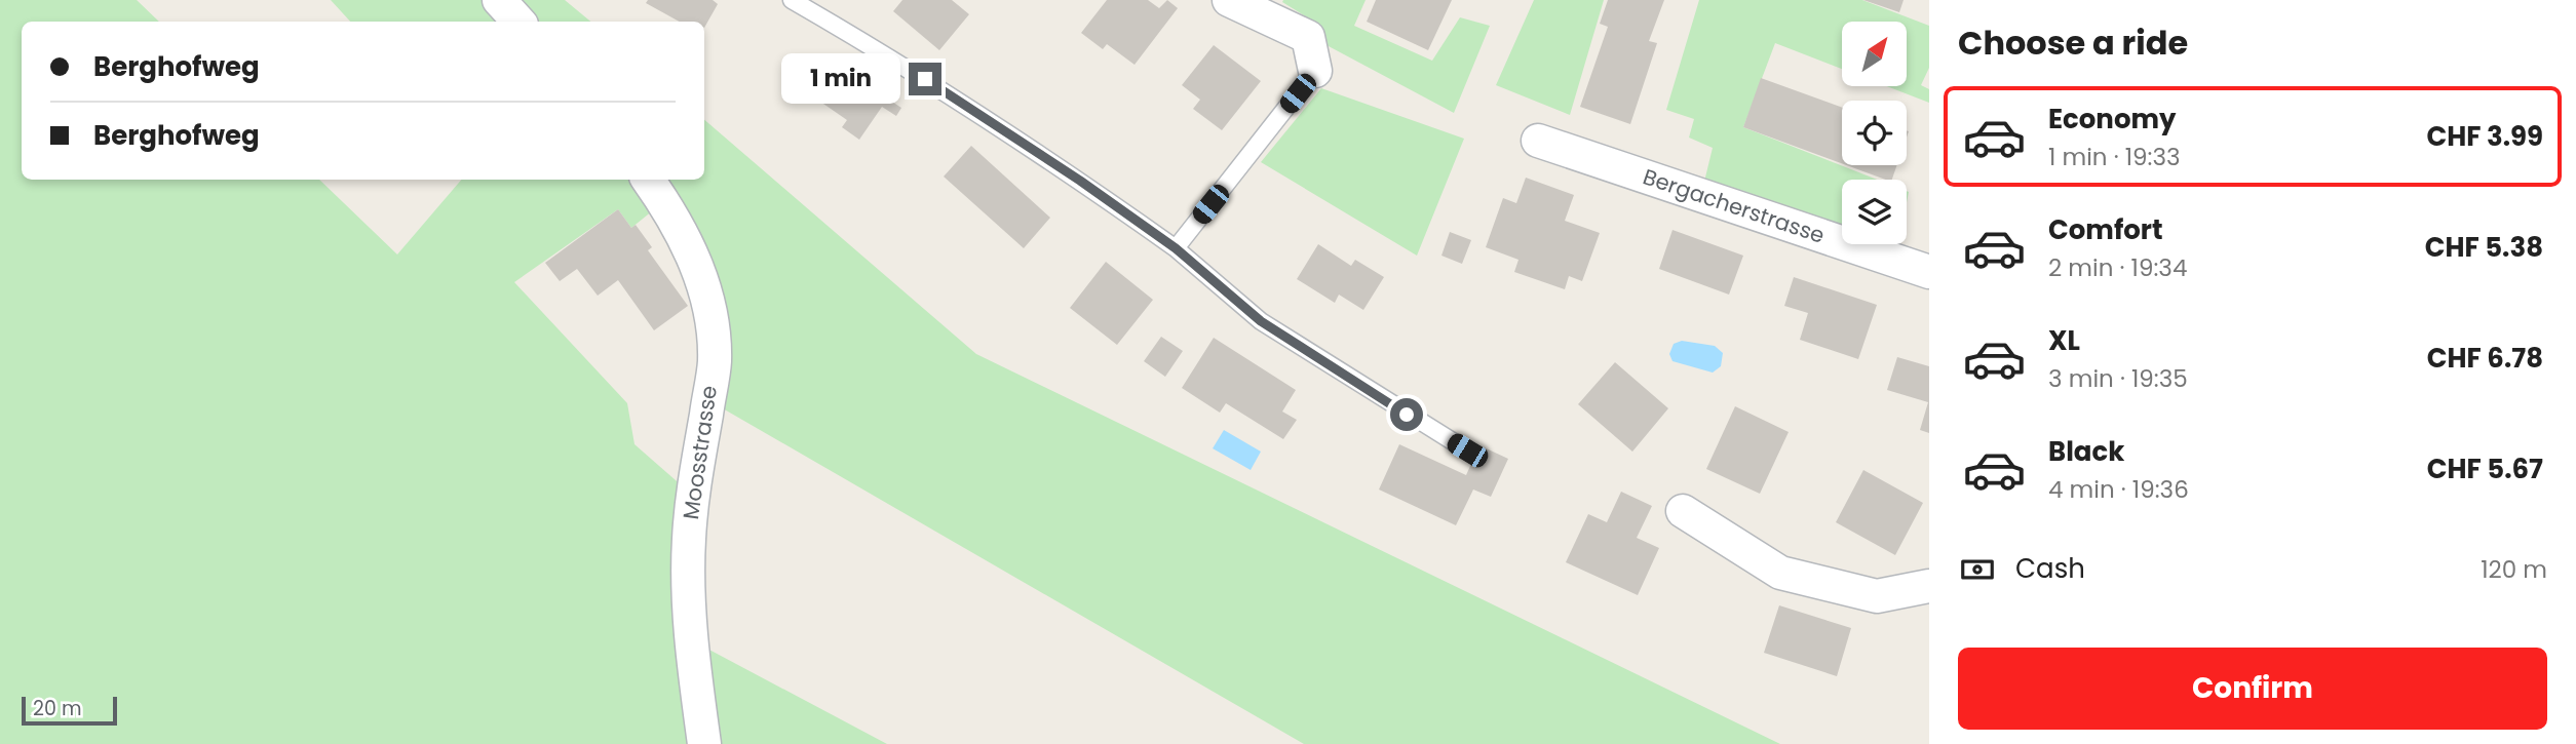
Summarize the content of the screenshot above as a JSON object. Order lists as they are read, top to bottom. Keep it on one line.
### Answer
{"streets":{"street":["Bergacherstrasse","Moosstrasse"]},"scale_bar":"20 m","north":"top right","page":{"heading":"Choose a ride","banner":["Berghofweg","Berghofweg"],"bubble":"1 min","list":[{"name":"Economy","note":"1 min · 19:33","value":"CHF 3.99"},{"name":"Comfort","note":"2 min · 19:34","value":"CHF 5.38"},{"name":"XL","note":"3 min · 19:35","value":"CHF 6.78"},{"name":"Black","note":"4 min · 19:36","value":"CHF 5.67"}],"pay":["Cash","120 m"],"buttons":"Confirm","scale":"20 m"}}
